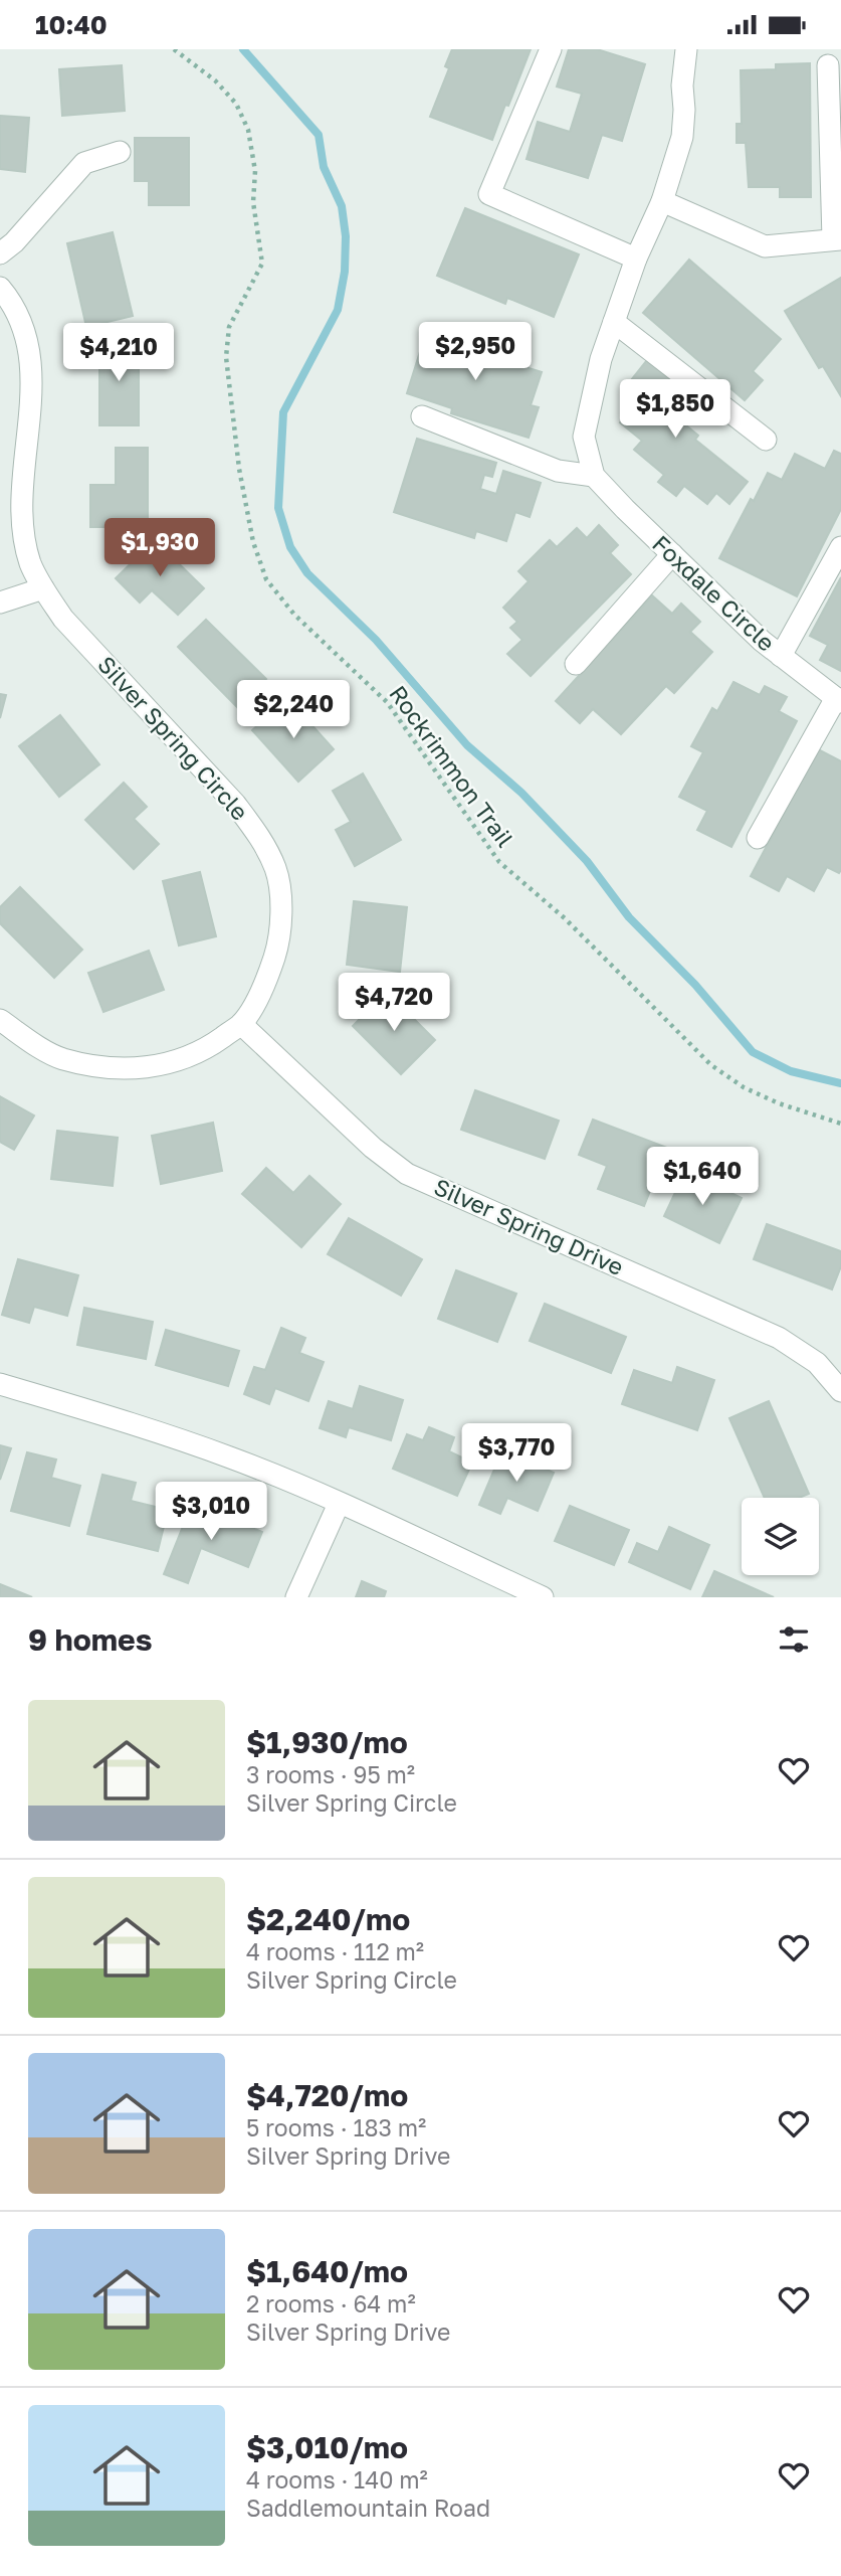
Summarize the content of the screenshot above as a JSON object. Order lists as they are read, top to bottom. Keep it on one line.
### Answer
{"streets":{"street":["Foxdale Circle","Silver Spring Circle","Silver Spring Drive"],"path":["Rockrimmon Trail"]},"crossings":[["Silver Spring Circle","Silver Spring Drive"]],"page":{"status":"10:40","price":["$2,950","$4,210","$1,850","$1,930","$2,240","$4,720","$1,640","$3,770","$3,010"],"heading":"9 homes","list":[{"name":"$1,930/mo","note":"3 rooms · 95 m² · Silver Spring Circle"},{"name":"$2,240/mo","note":"4 rooms · 112 m² · Silver Spring Circle"},{"name":"$4,720/mo","note":"5 rooms · 183 m² · Silver Spring Drive"},{"name":"$1,640/mo","note":"2 rooms · 64 m² · Silver Spring Drive"},{"name":"$3,010/mo","note":"4 rooms · 140 m² · Saddlemountain Road"}]}}
